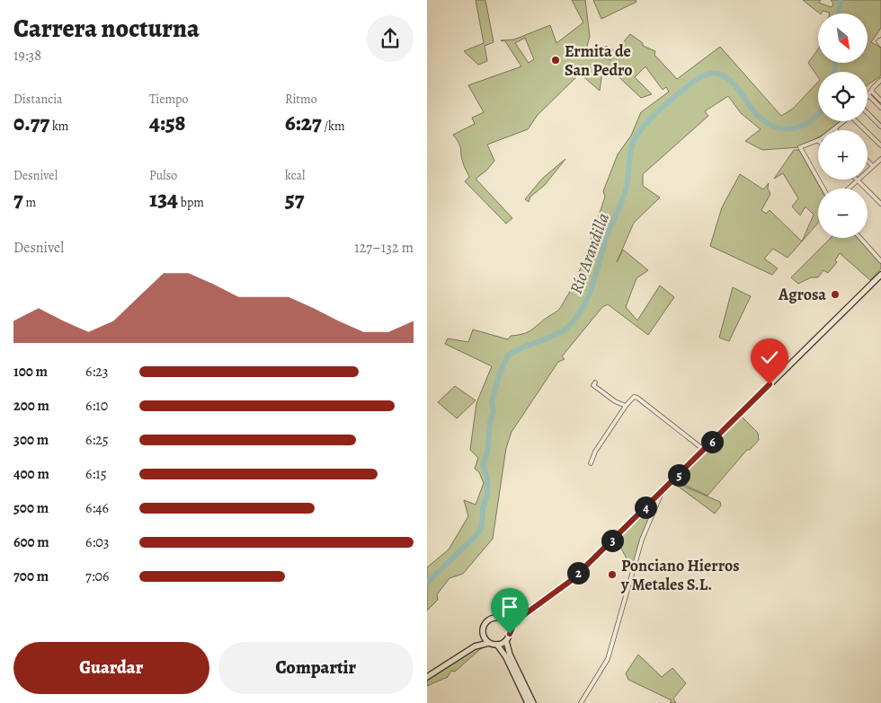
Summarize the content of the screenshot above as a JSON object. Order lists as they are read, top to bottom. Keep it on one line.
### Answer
{"water":["Río Arandilla"],"places":["Ermita de San Pedro","Agrosa","Ponciano Hierros y Metales S.L."],"north":"bottom right","page":{"heading":["Carrera nocturna","19:38"],"map_buttons":["+","−"],"stats":[["Distancia","0.77 km"],["Tiempo","4:58"],["Ritmo","6:27 /km"],["Desnivel","7 m"],["Pulso","134 bpm"],["kcal","57"]],"chart":["Desnivel","127–132 m"],"list":[{"name":"100 m","note":"6:23"},{"name":"200 m","note":"6:10"},{"name":"300 m","note":"6:25"},{"name":"400 m","note":"6:15"},{"name":"500 m","note":"6:46"},{"name":"600 m","note":"6:03"},{"name":"700 m","note":"7:06"}],"pins":["6","5","4","3","2"],"buttons":["Guardar","Compartir"]}}
